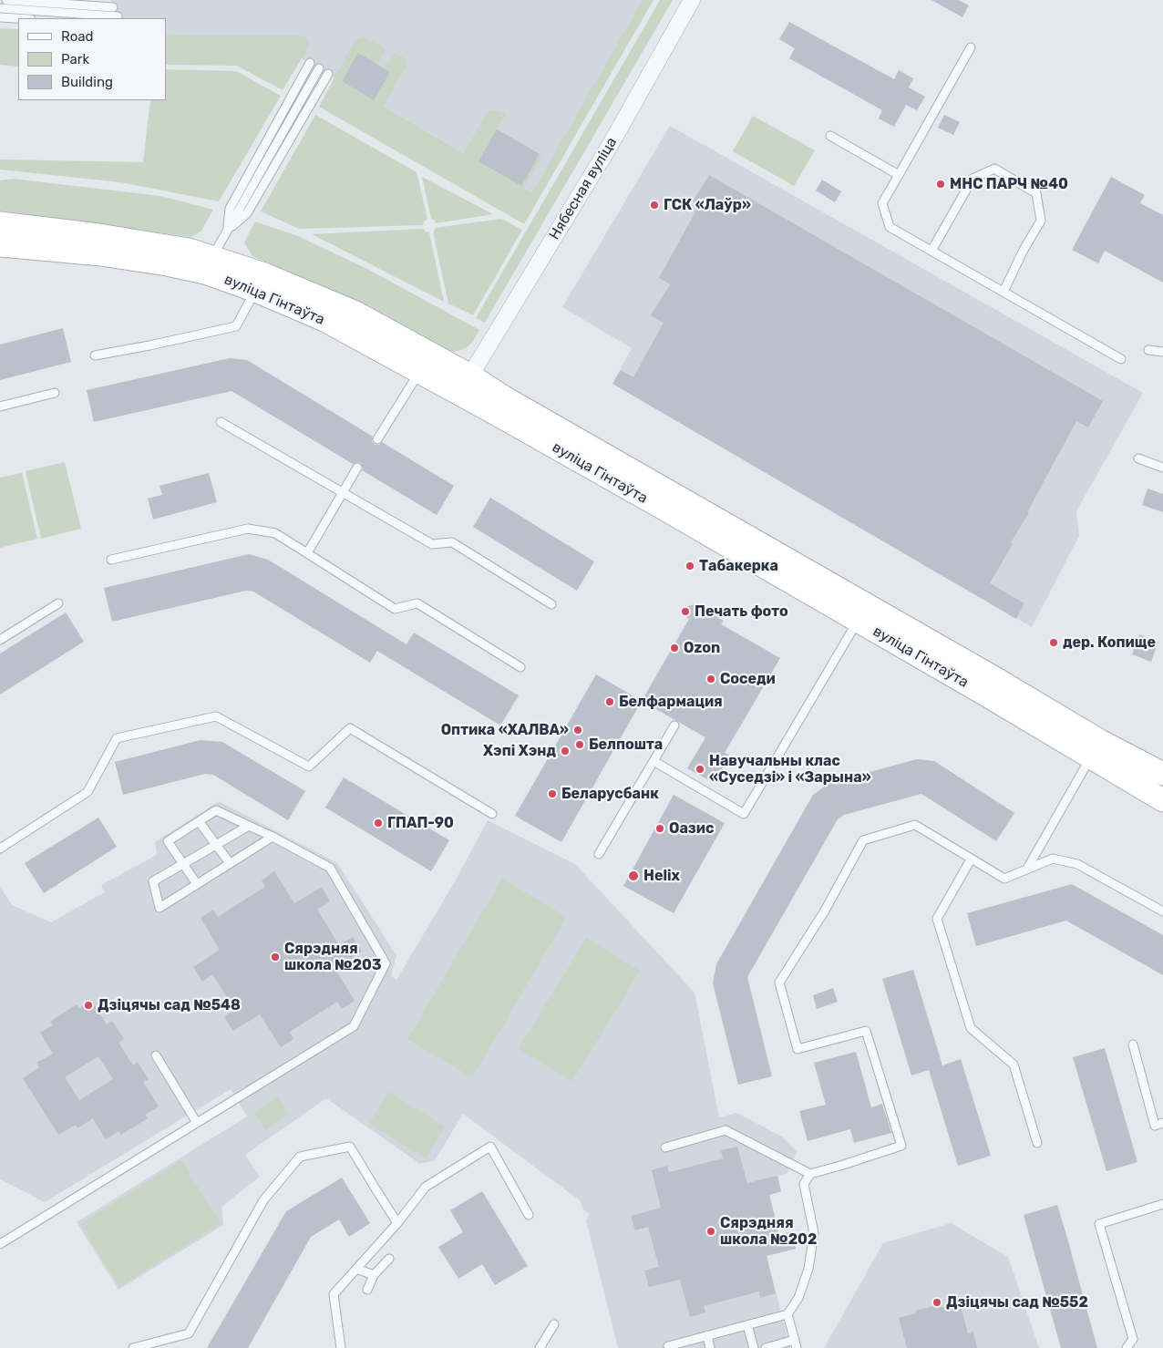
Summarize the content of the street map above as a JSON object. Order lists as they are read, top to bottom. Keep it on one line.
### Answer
{"streets":{"main road":["вуліца Гінтаўта"],"street":["Нябесная вуліца"]},"crossings":[["Нябесная вуліца","вуліца Гінтаўта"]],"places":["МНС ПАРЧ №40","ГСК «Лаўр»","Табакерка","Печать фото","дер. Копище","Ozon","Соседи","Белфармация","Оптика «ХАЛВА»","Белпошта","Хэпі Хэнд","Навучальны клас «Суседзі» і «Зарына»","Беларусбанк","ГПАП-90","Оазис","Helix","Сярэдняя школа №203","Дзіцячы сад №548","Сярэдняя школа №202","Дзіцячы сад №552"],"legend":["Road","Park","Building"]}
